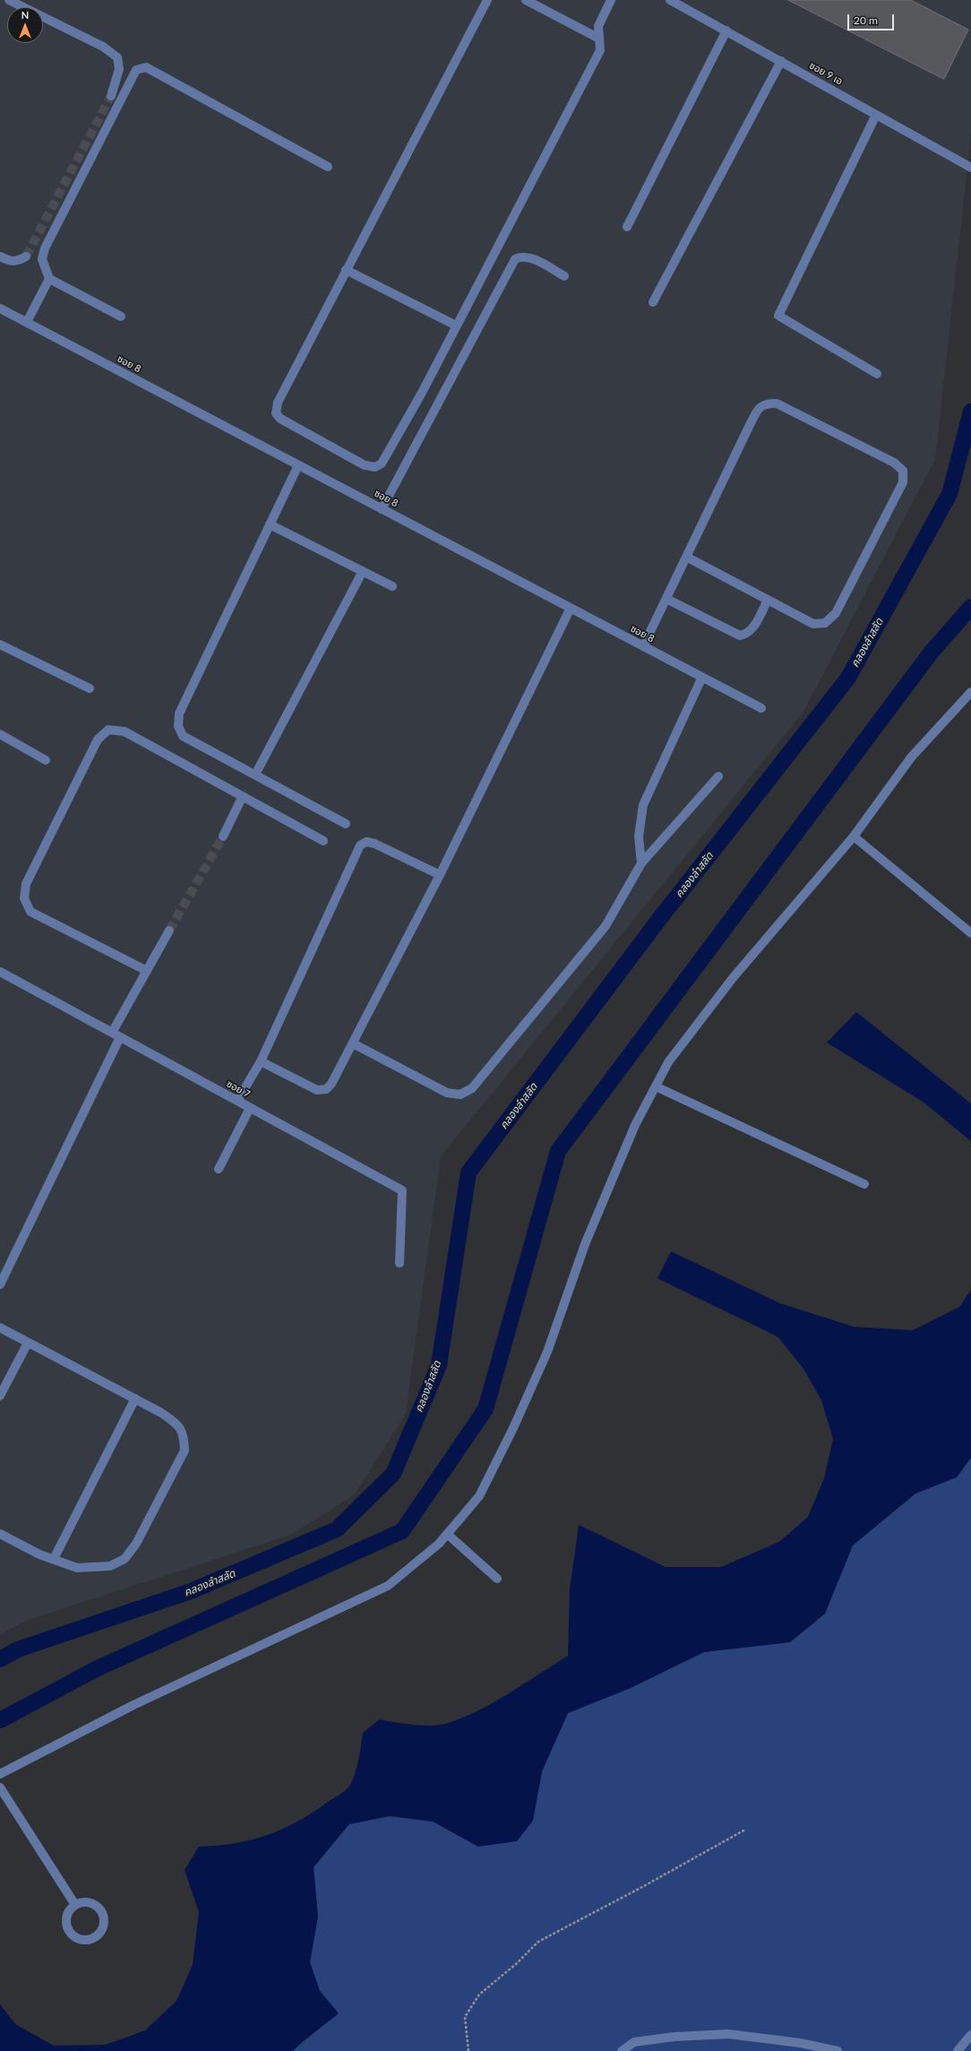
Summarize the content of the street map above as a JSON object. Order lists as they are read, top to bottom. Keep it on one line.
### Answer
{"streets":{"street":["ซอย 9 เอ","ซอย 8","ซอย 7"]},"water":["คลองลำสลัด"],"scale_bar":"20 m","north":"top"}
